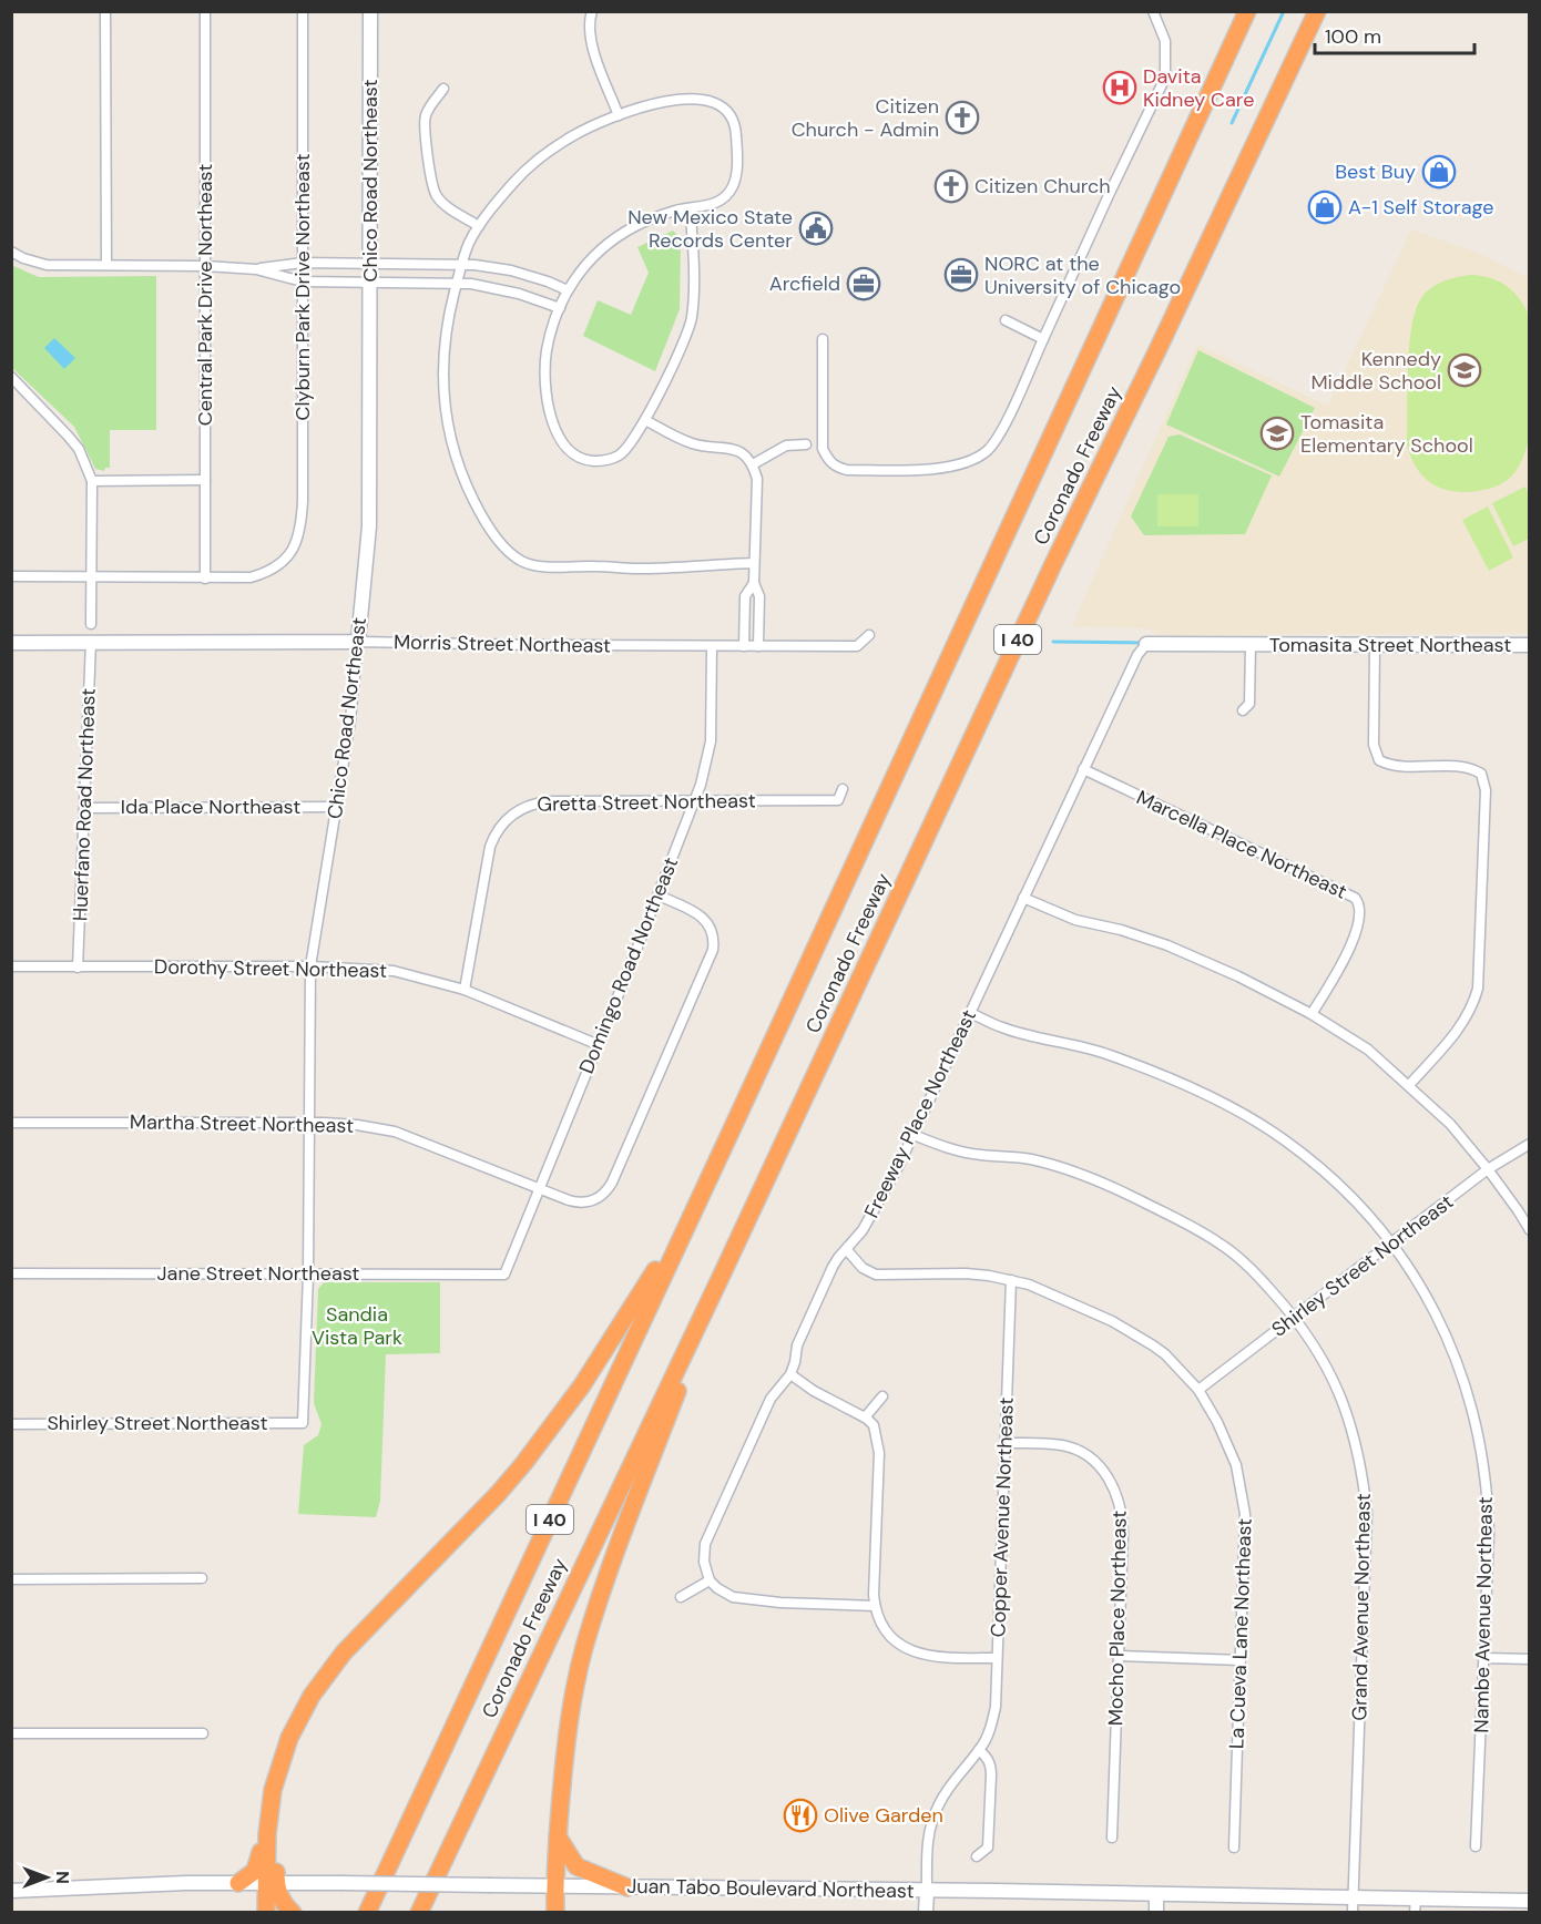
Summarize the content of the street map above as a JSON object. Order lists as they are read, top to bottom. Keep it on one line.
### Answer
{"streets":{"highway":["Coronado Freeway","I 40"],"main road":["Chico Road Northeast","Morris Street Northeast","Tomasita Street Northeast","Copper Avenue Northeast","Juan Tabo Boulevard Northeast"],"street":["Clyburn Park Drive Northeast","Central Park Drive Northeast","Gretta Street Northeast","Huerfano Road Northeast","Ida Place Northeast","Marcella Place Northeast","Domingo Road Northeast","Dorothy Street Northeast","Freeway Place Northeast","Martha Street Northeast","Shirley Street Northeast","Jane Street Northeast","Grand Avenue Northeast","Nambe Avenue Northeast","Mocho Place Northeast","La Cueva Lane Northeast"]},"crossings":[["Chico Road Northeast","Morris Street Northeast"],["Chico Road Northeast","Ida Place Northeast"],["Chico Road Northeast","Dorothy Street Northeast"],["Chico Road Northeast","Martha Street Northeast"],["Chico Road Northeast","Shirley Street Northeast"],["Chico Road Northeast","Jane Street Northeast"],["Clyburn Park Drive Northeast","Central Park Drive Northeast"],["Morris Street Northeast","Huerfano Road Northeast"],["Morris Street Northeast","Domingo Road Northeast"],["Tomasita Street Northeast","Freeway Place Northeast"],["Gretta Street Northeast","Domingo Road Northeast"],["Gretta Street Northeast","Dorothy Street Northeast"],["Huerfano Road Northeast","Ida Place Northeast"],["Huerfano Road Northeast","Dorothy Street Northeast"],["Marcella Place Northeast","Freeway Place Northeast"],["Domingo Road Northeast","Dorothy Street Northeast"],["Domingo Road Northeast","Martha Street Northeast"],["Domingo Road Northeast","Jane Street Northeast"],["Freeway Place Northeast","Grand Avenue Northeast"],["Freeway Place Northeast","Nambe Avenue Northeast"],["Shirley Street Northeast","Grand Avenue Northeast"],["Shirley Street Northeast","Nambe Avenue Northeast"],["Shirley Street Northeast","La Cueva Lane Northeast"],["Copper Avenue Northeast","Mocho Place Northeast"],["Copper Avenue Northeast","Juan Tabo Boulevard Northeast"],["Grand Avenue Northeast","Juan Tabo Boulevard Northeast"]],"parks":["Sandia Vista Park"],"places":{"hospital":["Davita Kidney Care"],"church":["Citizen Church - Admin","Citizen Church"],"shop":["Best Buy","A-1 Self Storage"],"public building":["New Mexico State Records Center"],"office":["NORC at the University of Chicago","Arcfield"],"school or university":["Kennedy Middle School","Tomasita Elementary School"],"restaurant":["Olive Garden"]},"scale_bar":"100 m","north":"right"}
